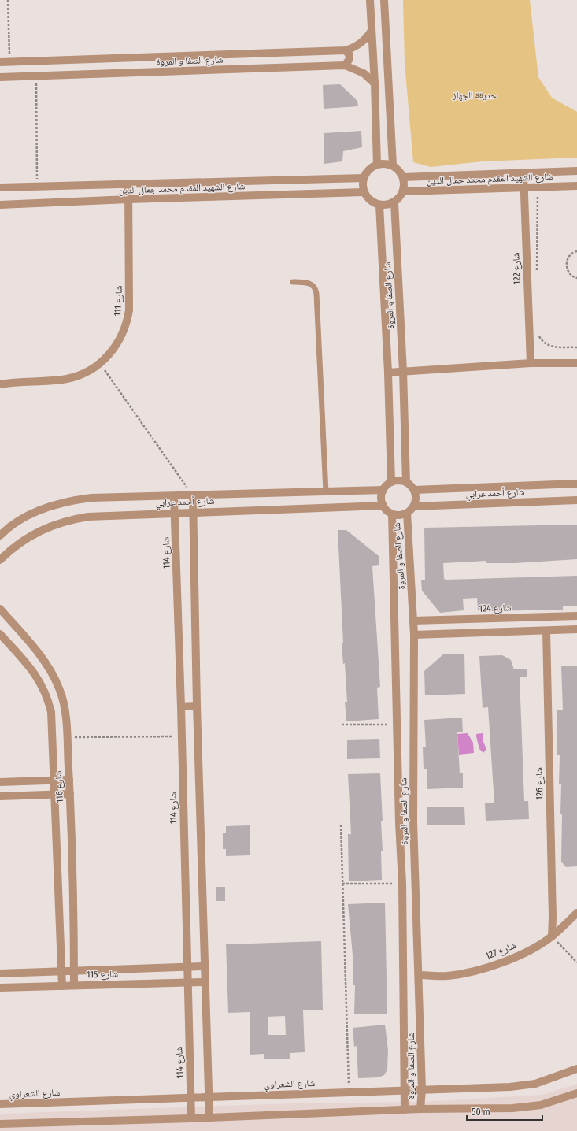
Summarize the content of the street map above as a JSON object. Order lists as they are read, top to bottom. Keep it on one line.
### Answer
{"streets":{"street":["شارع الصفا و المروة","شارع الشهيد المقدم محمد جمال الدين","شارع 122","شارع 111","شارع أحمد عرابي","شارع 114","شارع 124","شارع 126","شارع 116","شارع 127","شارع 115","شارع الشعراوي"]},"crossings":[["شارع الصفا و المروة","شارع الشهيد المقدم محمد جمال الدين"],["شارع الصفا و المروة","شارع أحمد عرابي"],["شارع الصفا و المروة","شارع 124"],["شارع الصفا و المروة","شارع 127"],["شارع الصفا و المروة","شارع الشعراوي"],["شارع الشهيد المقدم محمد جمال الدين","شارع 122"],["شارع الشهيد المقدم محمد جمال الدين","شارع 111"],["شارع أحمد عرابي","شارع 114"],["شارع 114","شارع 115"],["شارع 114","شارع الشعراوي"],["شارع 126","شارع 127"],["شارع 116","شارع 115"]],"parks":["حديقة الجهاز"],"scale_bar":"50 m"}
